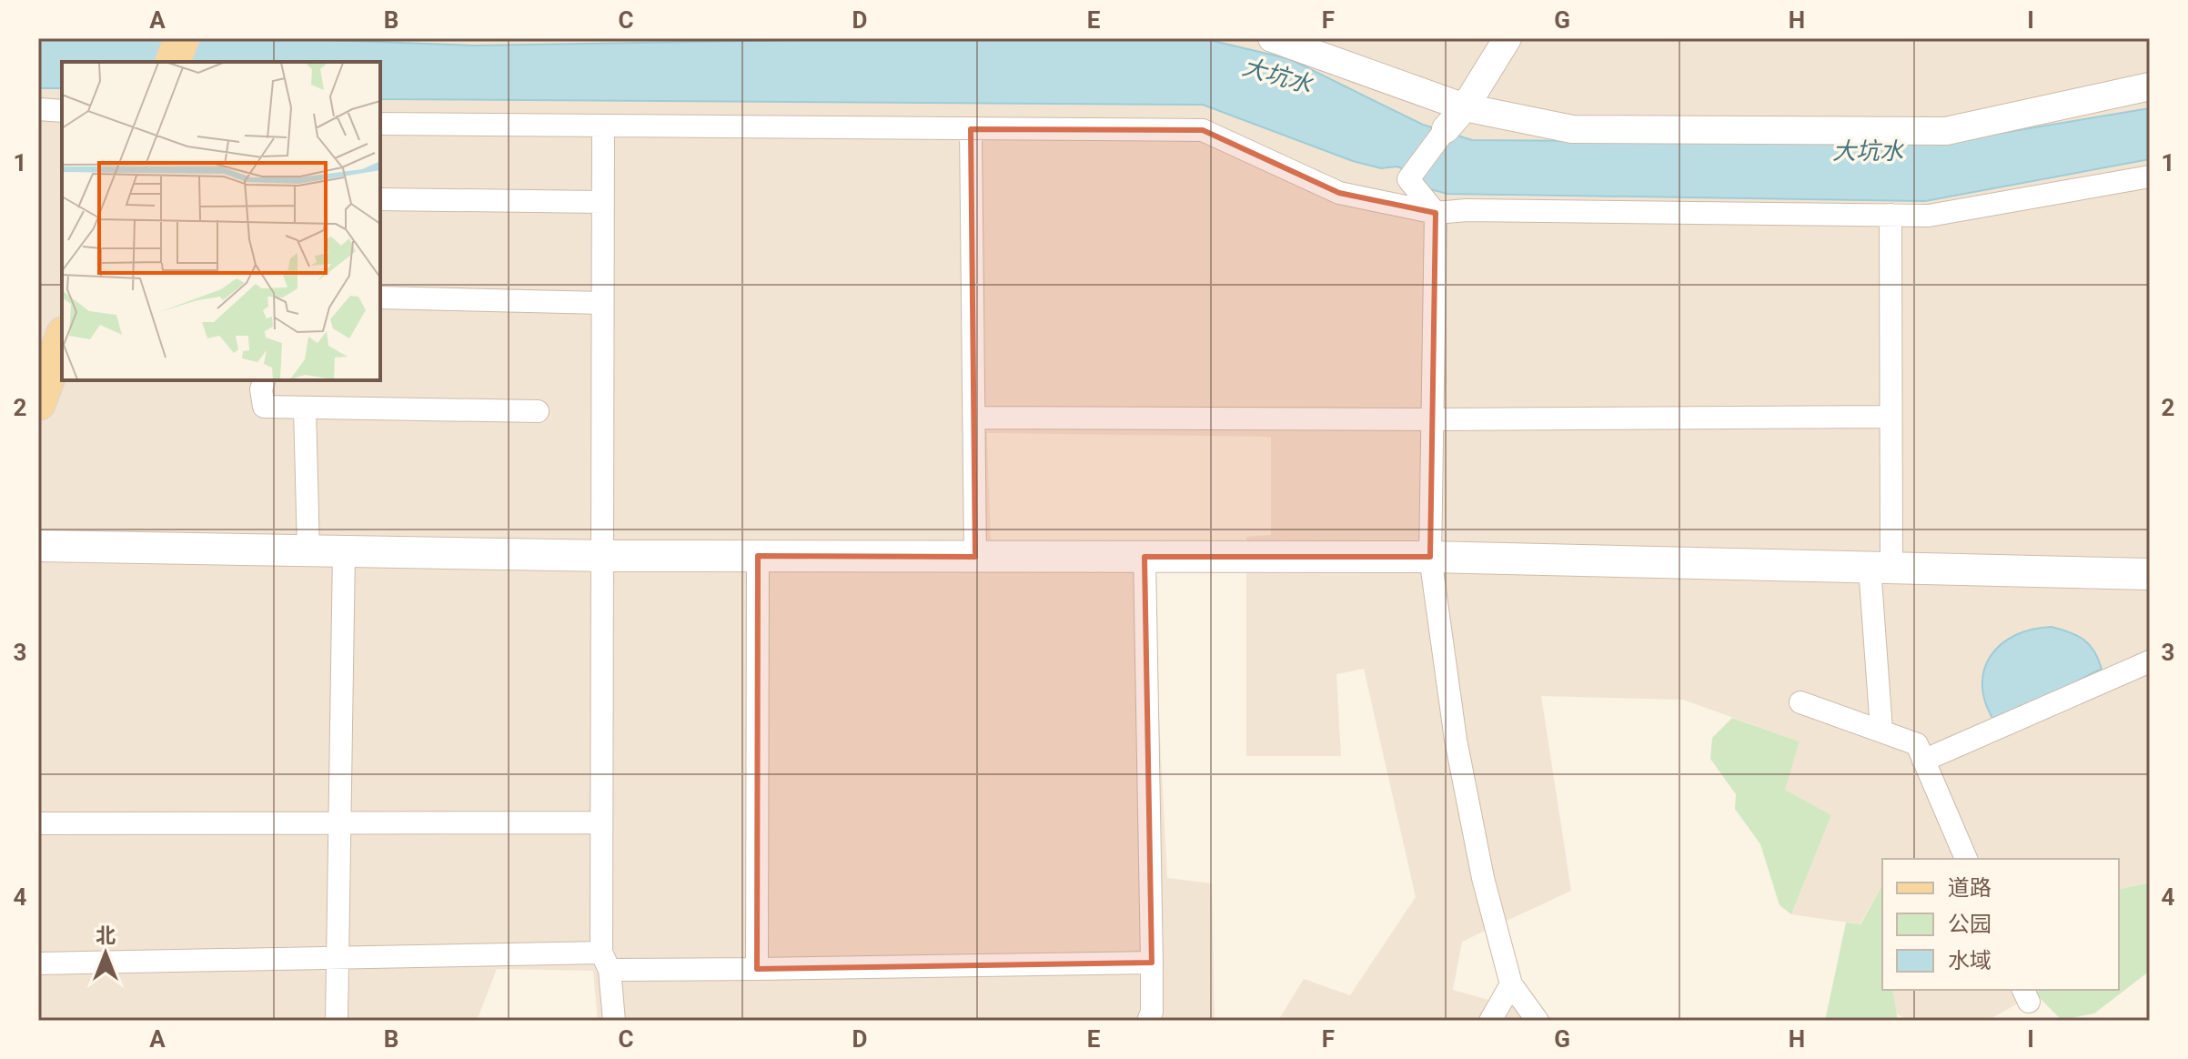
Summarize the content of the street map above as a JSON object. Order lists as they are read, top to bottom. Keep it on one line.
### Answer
{"water":["大坑水"],"legend":["道路","公园","水域"],"north":"top","grid":{"columns":["A","B","C","D","E","F","G","H","I"],"rows":["1","2","3","4"]}}
